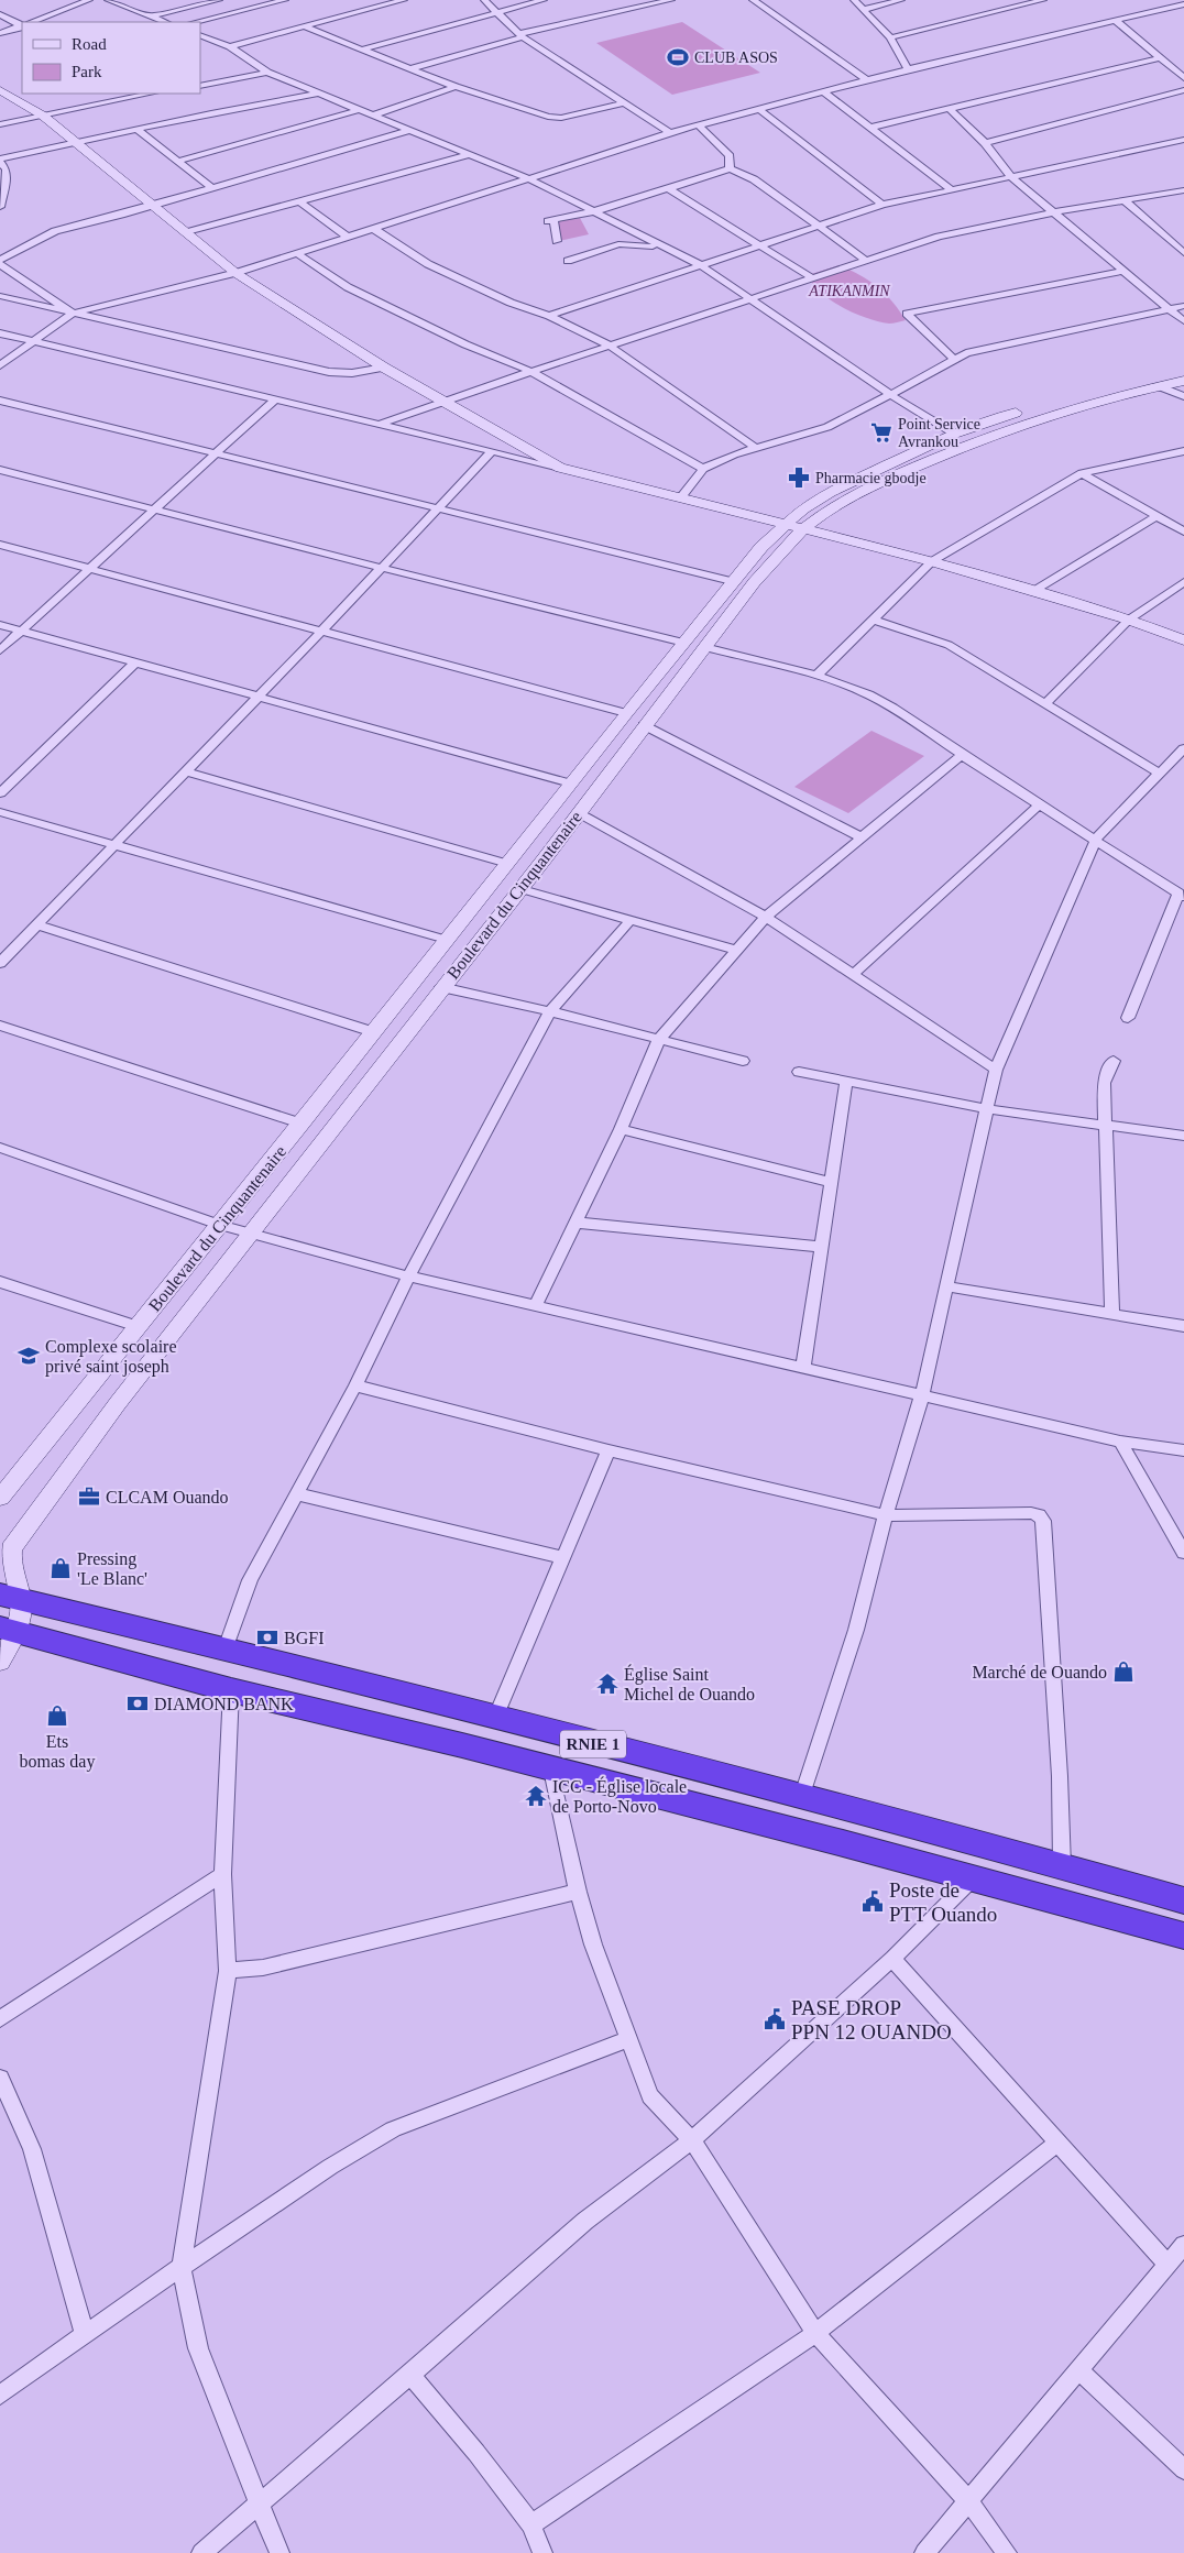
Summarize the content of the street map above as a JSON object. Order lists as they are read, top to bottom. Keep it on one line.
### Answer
{"streets":{"highway":["RNIE 1"],"main road":["Boulevard du Cinquantenaire"]},"crossings":[["Boulevard du Cinquantenaire","RNIE 1"]],"parks":["ATIKANMIN"],"places":{"sports":["CLUB ASOS"],"supermarket":["Point Service Avrankou"],"pharmacy":["Pharmacie gbodje"],"school or university":["Complexe scolaire privé saint joseph"],"office":["CLCAM Ouando"],"shop":["Pressing 'Le Blanc'","Marché de Ouando","Ets bomas day"],"bank":["BGFI","DIAMOND BANK"],"temple":["Église Saint Michel de Ouando","ICC - Église locale de Porto-Novo"],"public building":["Poste de PTT Ouando","PASE DROP PPN 12 OUANDO"]},"legend":["Road","Park"]}
